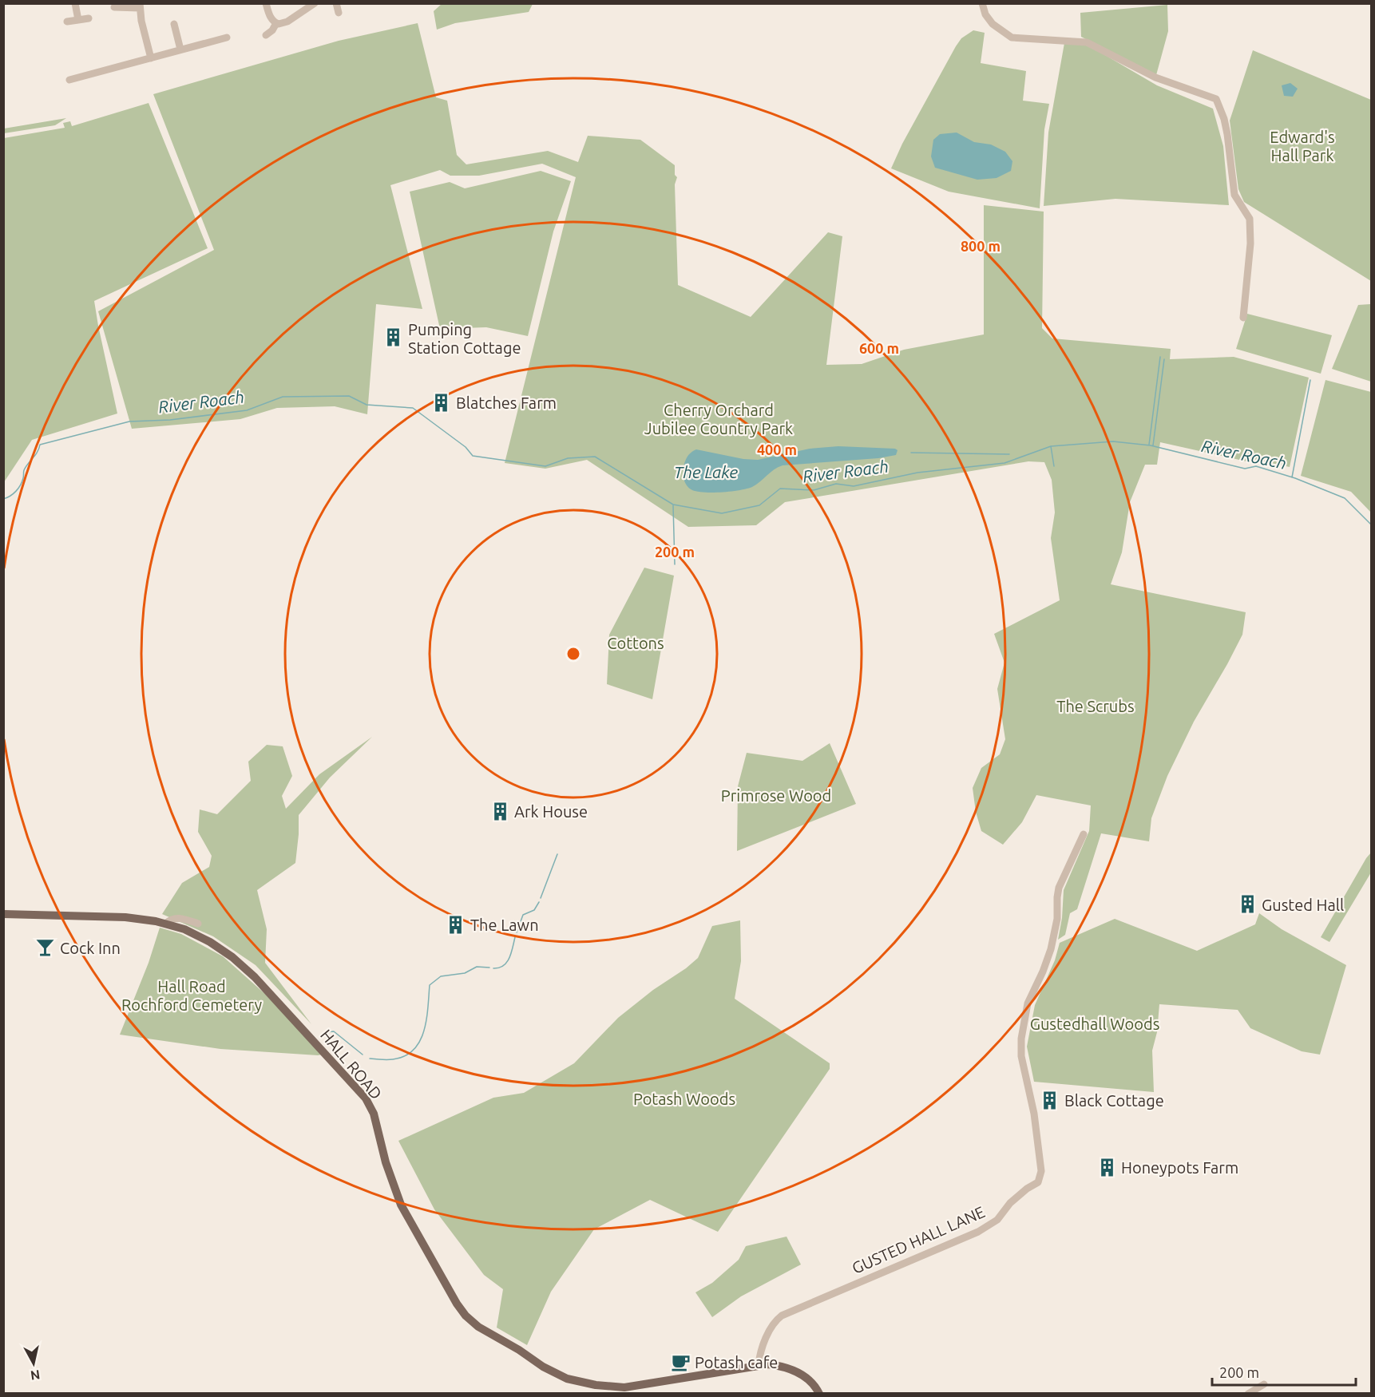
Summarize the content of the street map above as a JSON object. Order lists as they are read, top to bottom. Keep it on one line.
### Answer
{"streets":{"main road":["HALL ROAD"],"street":["GUSTED HALL LANE"]},"crossings":[["HALL ROAD","GUSTED HALL LANE"]],"water":["River Roach","The Lake"],"parks":["Edward's Hall Park","Cherry Orchard Jubilee Country Park","Cottons","The Scrubs","Primrose Wood","Hall Road Rochford Cemetery","Gustedhall Woods","Potash Woods"],"places":{"building":["Pumping Station Cottage","Blatches Farm","Ark House","Gusted Hall","The Lawn","Black Cottage","Honeypots Farm"],"bar":["Cock Inn"],"cafe":["Potash cafe"]},"scale_bar":"200 m","north":"bottom","rings":["800 m","600 m","400 m","200 m"]}
